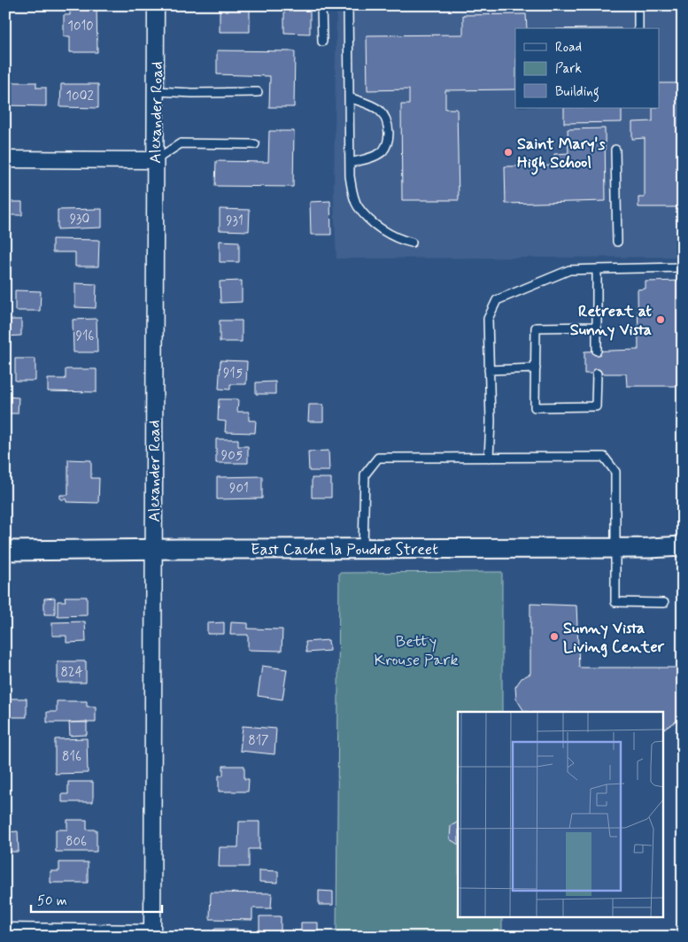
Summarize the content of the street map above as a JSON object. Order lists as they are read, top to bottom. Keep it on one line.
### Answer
{"streets":{"street":["Alexander Road","East Cache la Poudre Street"]},"crossings":[["Alexander Road","East Cache la Poudre Street"]],"parks":["Betty Krouse Park"],"places":["Saint Mary's High School","Retreat at Sunny Vista","Sunny Vista Living Center"],"house_numbers":["1010","1002","930","931","916","915","905","901","824","817","816","806"],"legend":["Road","Park","Building"],"scale_bar":"50 m"}
